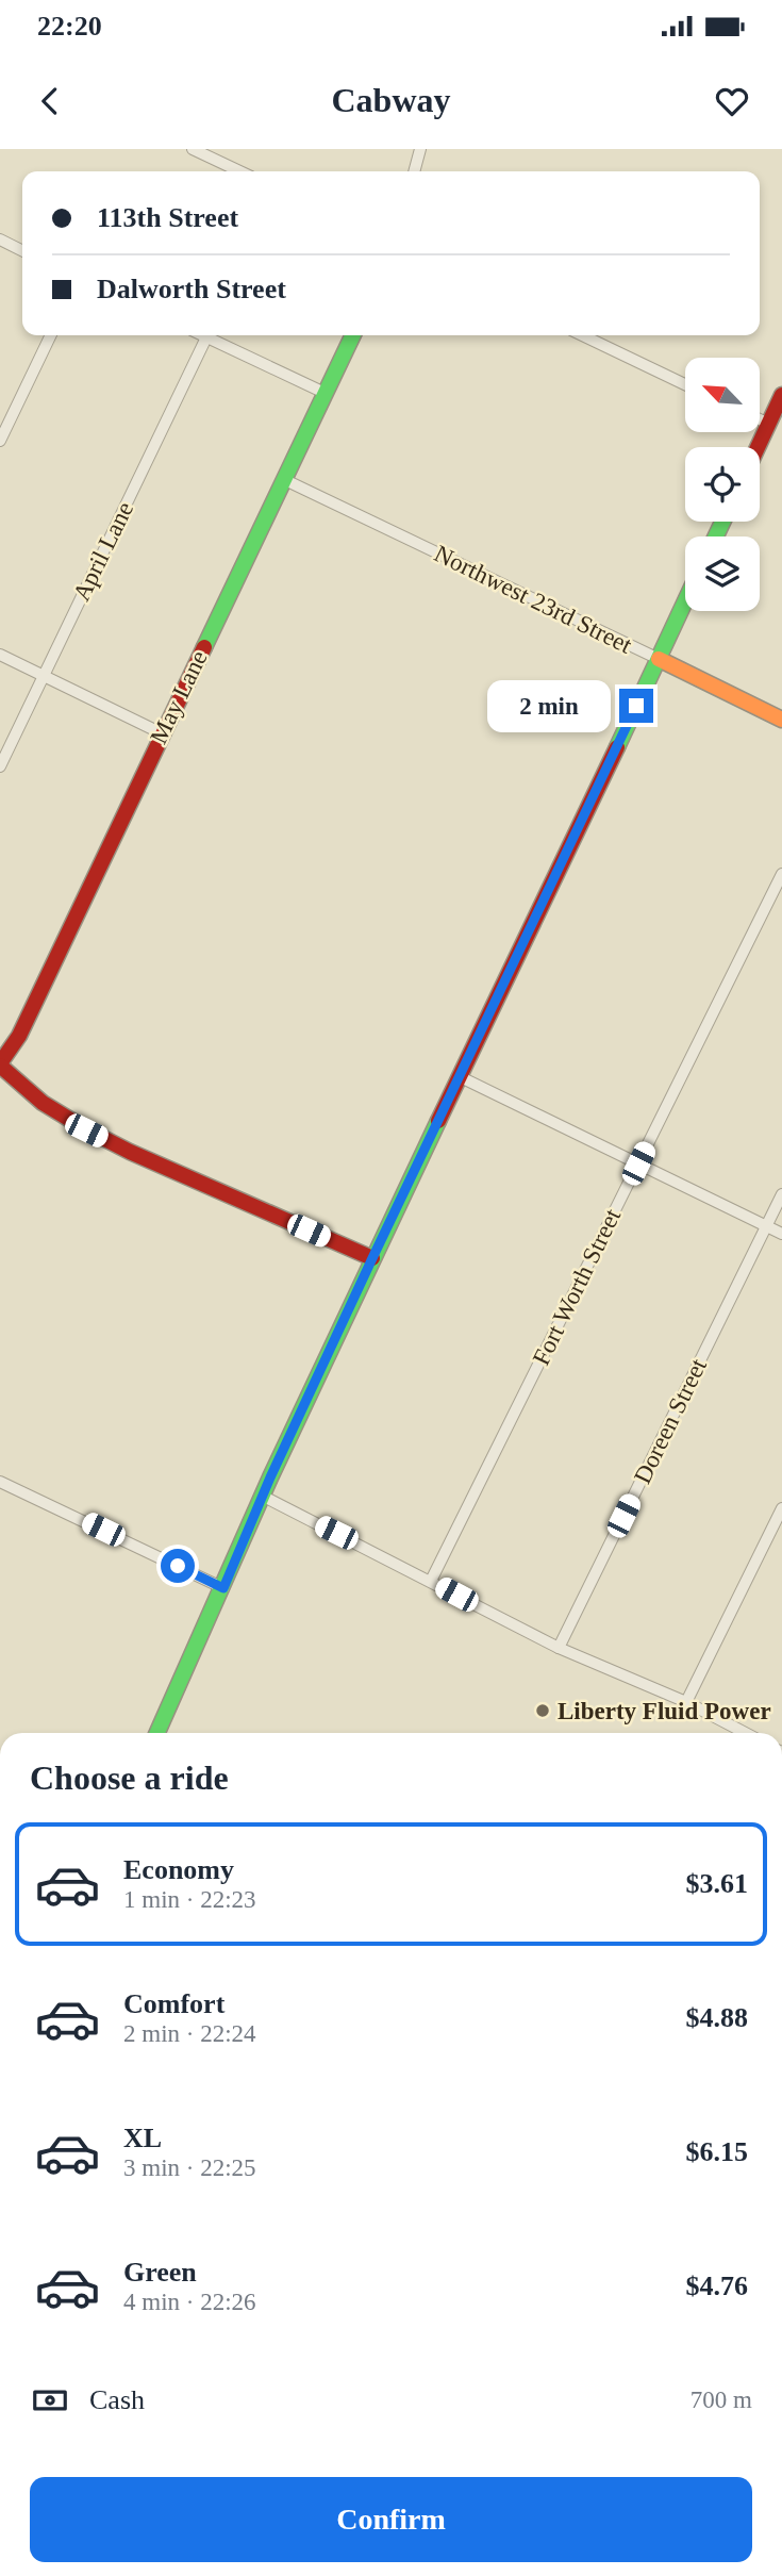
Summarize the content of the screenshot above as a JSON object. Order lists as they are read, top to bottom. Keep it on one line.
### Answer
{"streets":{"street":["April Lane","Northwest 23rd Street","May Lane","Fort Worth Street","Doreen Street"]},"crossings":[["Northwest 23rd Street","May Lane"]],"places":["Liberty Fluid Power"],"north":"top left","page":{"status":"22:20","header":"Cabway","banner":["113th Street","Dalworth Street"],"bubble":"2 min","heading":"Choose a ride","list":[{"name":"Economy","note":"1 min · 22:23","value":"$3.61"},{"name":"Comfort","note":"2 min · 22:24","value":"$4.88"},{"name":"XL","note":"3 min · 22:25","value":"$6.15"},{"name":"Green","note":"4 min · 22:26","value":"$4.76"}],"pay":["Cash","700 m"],"buttons":"Confirm"}}
